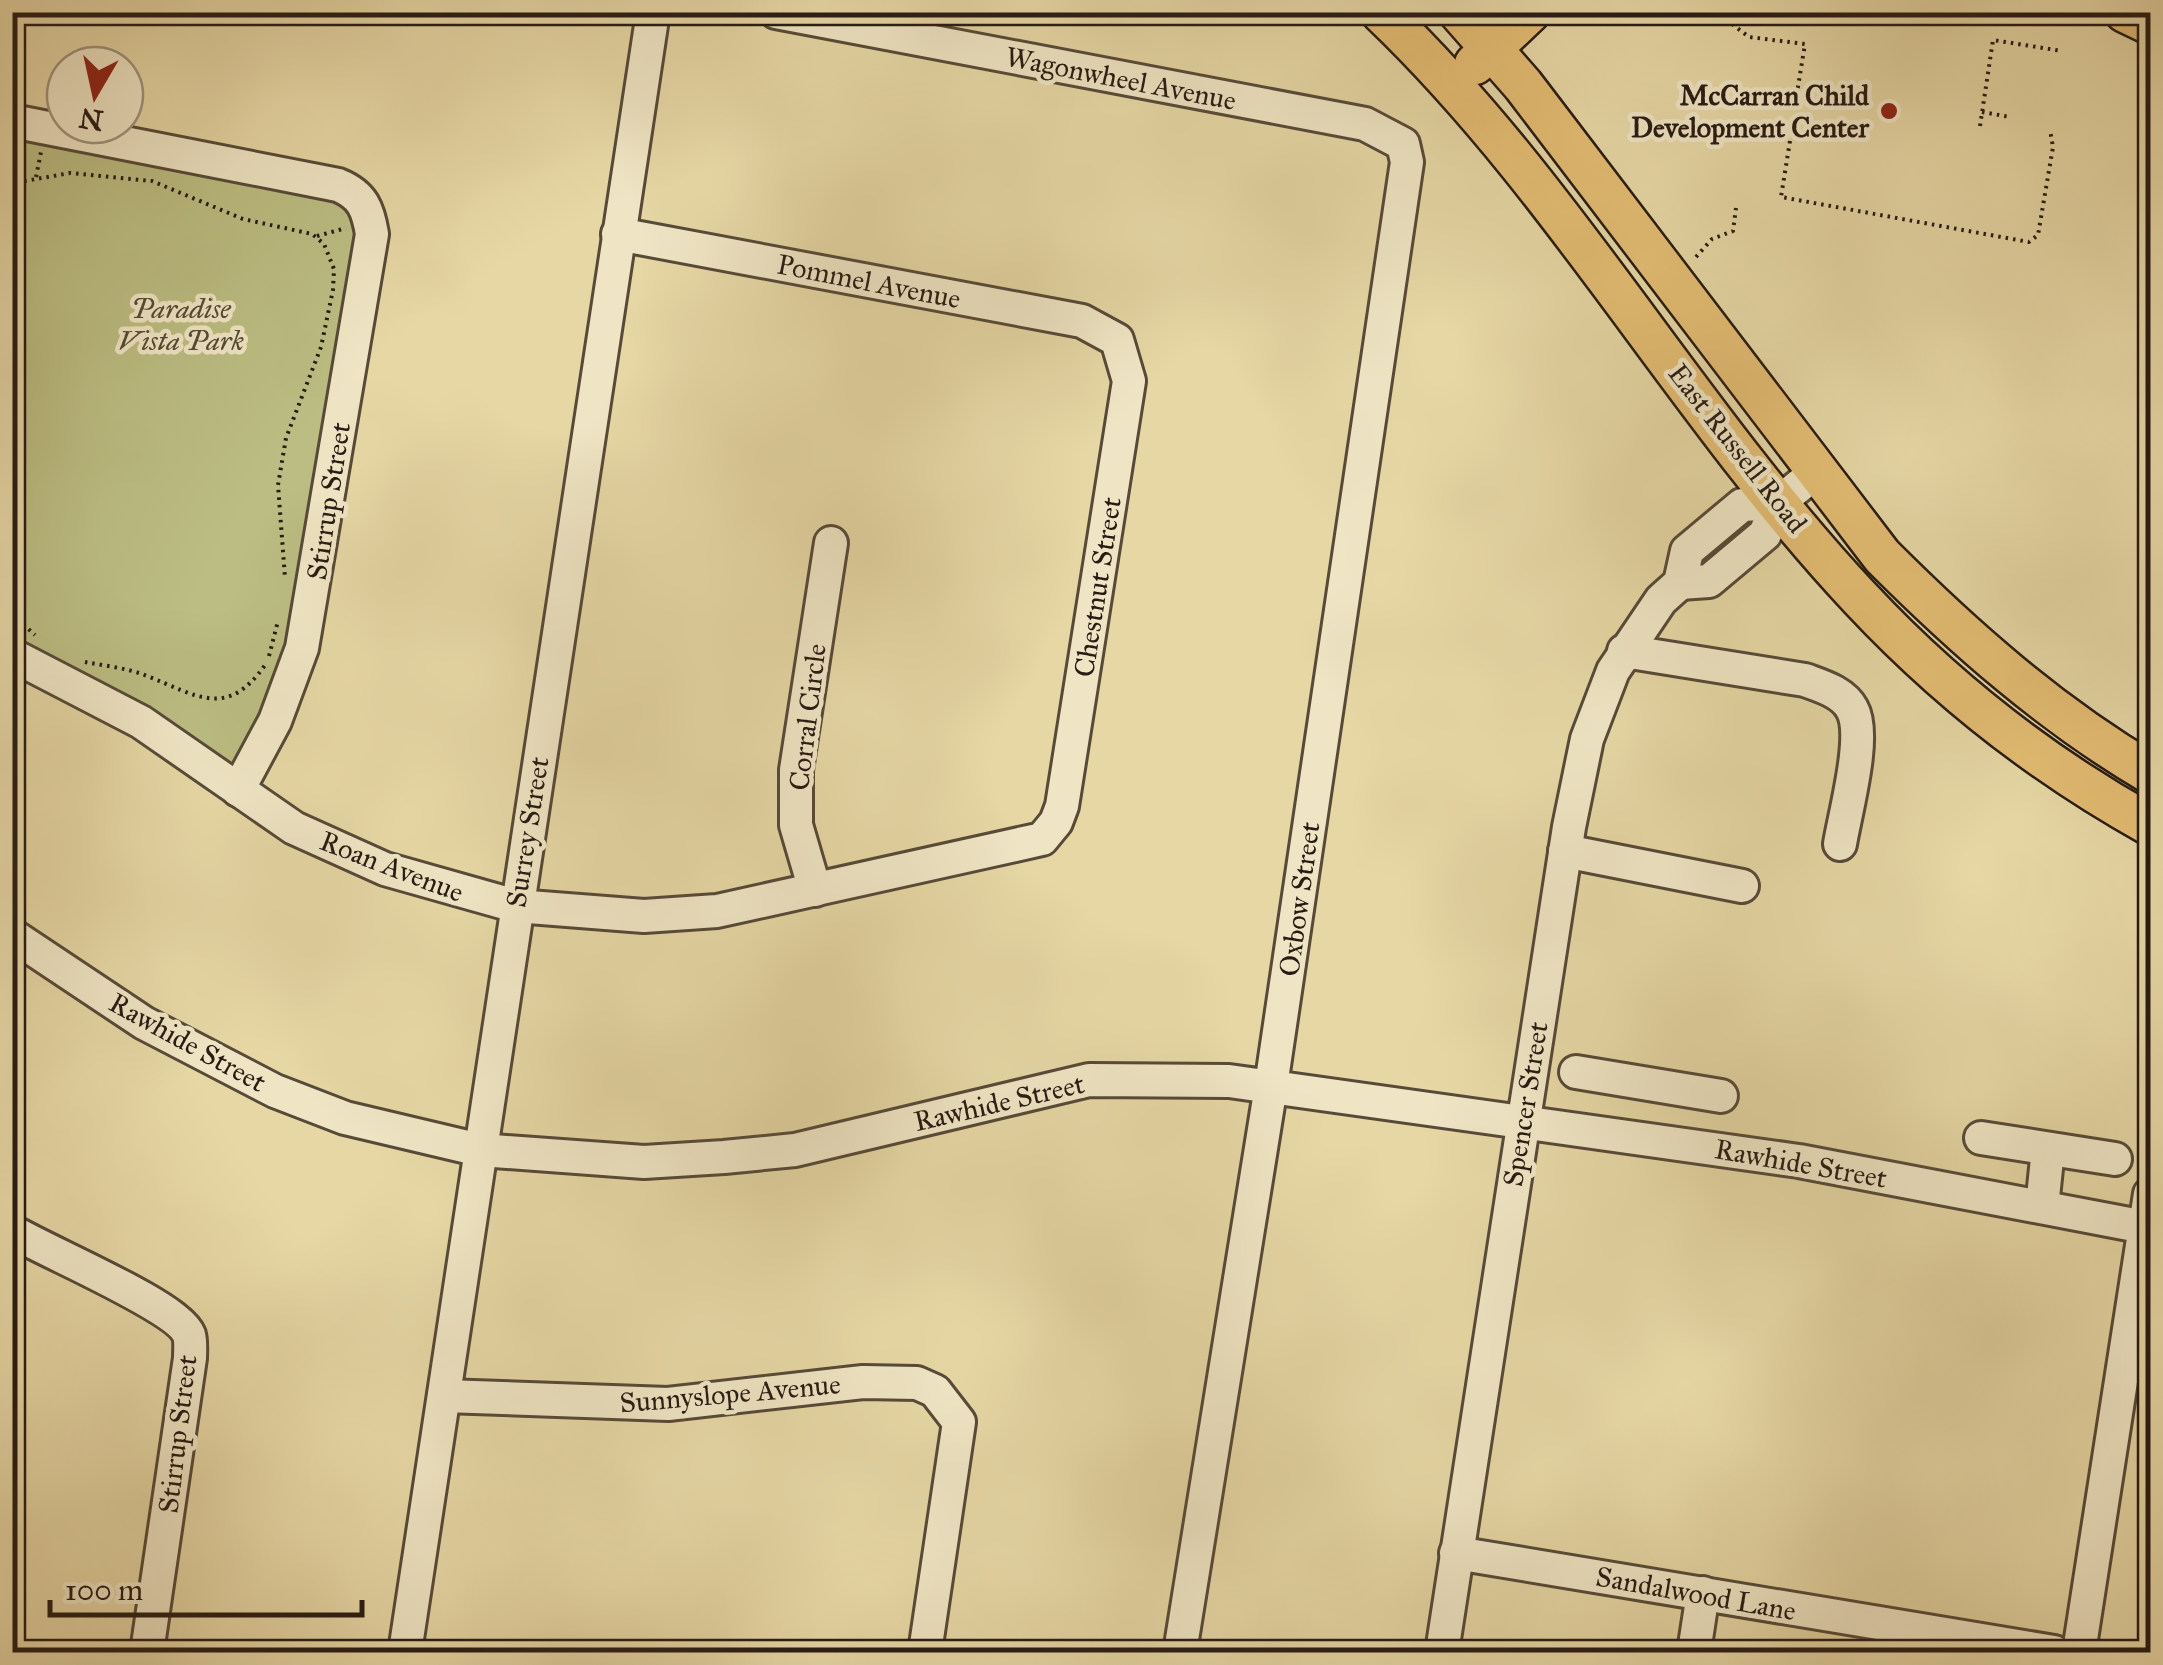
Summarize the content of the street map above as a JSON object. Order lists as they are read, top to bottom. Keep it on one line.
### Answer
{"streets":{"main road":["East Russell Road"],"street":["Wagonwheel Avenue","Pommel Avenue","Stirrup Street","Chestnut Street","Corral Circle","Surrey Street","Roan Avenue","Oxbow Street","Rawhide Street","Spencer Street","Sunnyslope Avenue","Sandalwood Lane"]},"crossings":[["Wagonwheel Avenue","Oxbow Street"],["Pommel Avenue","Chestnut Street"],["Pommel Avenue","Surrey Street"],["East Russell Road","Spencer Street"],["Stirrup Street","Roan Avenue"],["Chestnut Street","Roan Avenue"],["Corral Circle","Roan Avenue"],["Surrey Street","Roan Avenue"],["Surrey Street","Rawhide Street"],["Surrey Street","Sunnyslope Avenue"],["Oxbow Street","Rawhide Street"],["Rawhide Street","Spencer Street"],["Spencer Street","Sandalwood Lane"]],"parks":["Paradise Vista Park"],"places":["McCarran Child Development Center"],"scale_bar":"100 m","north":"bottom"}
